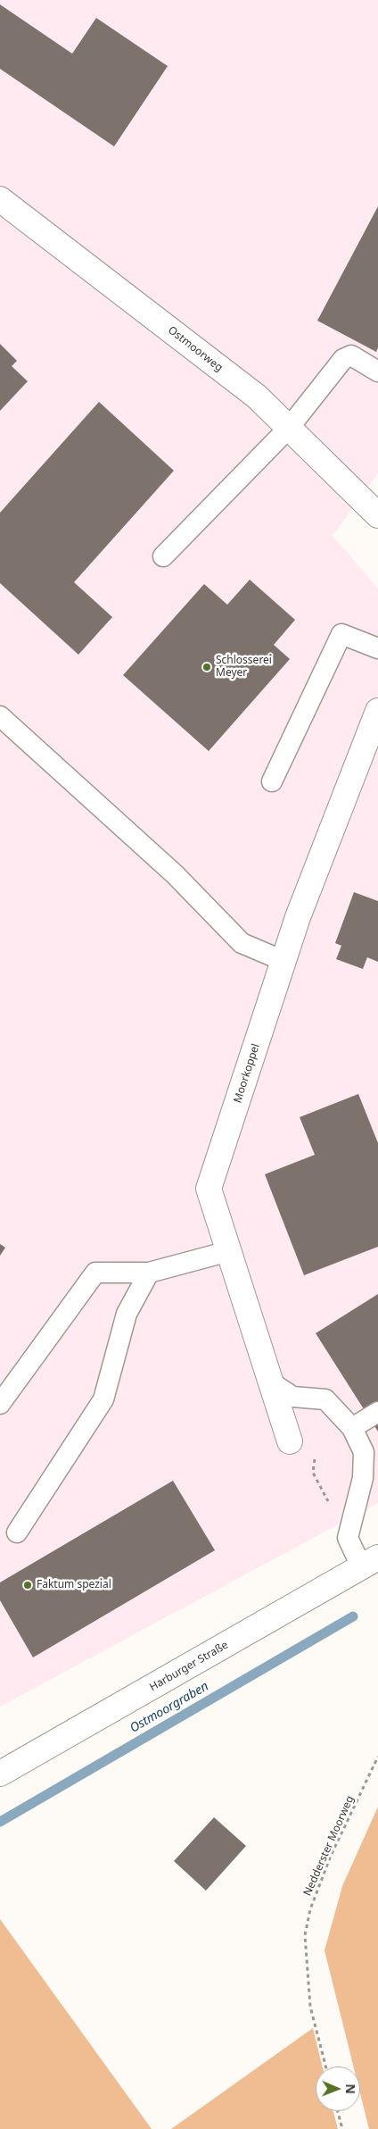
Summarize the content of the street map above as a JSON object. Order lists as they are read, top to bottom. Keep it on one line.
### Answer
{"streets":{"street":["Ostmoorweg","Moorkoppel","Harburger Straße"],"path":["Nedderster Moorweg"]},"water":["Ostmoorgraben"],"places":["Schlosserei Meyer","Faktum spezial"],"north":"right"}
